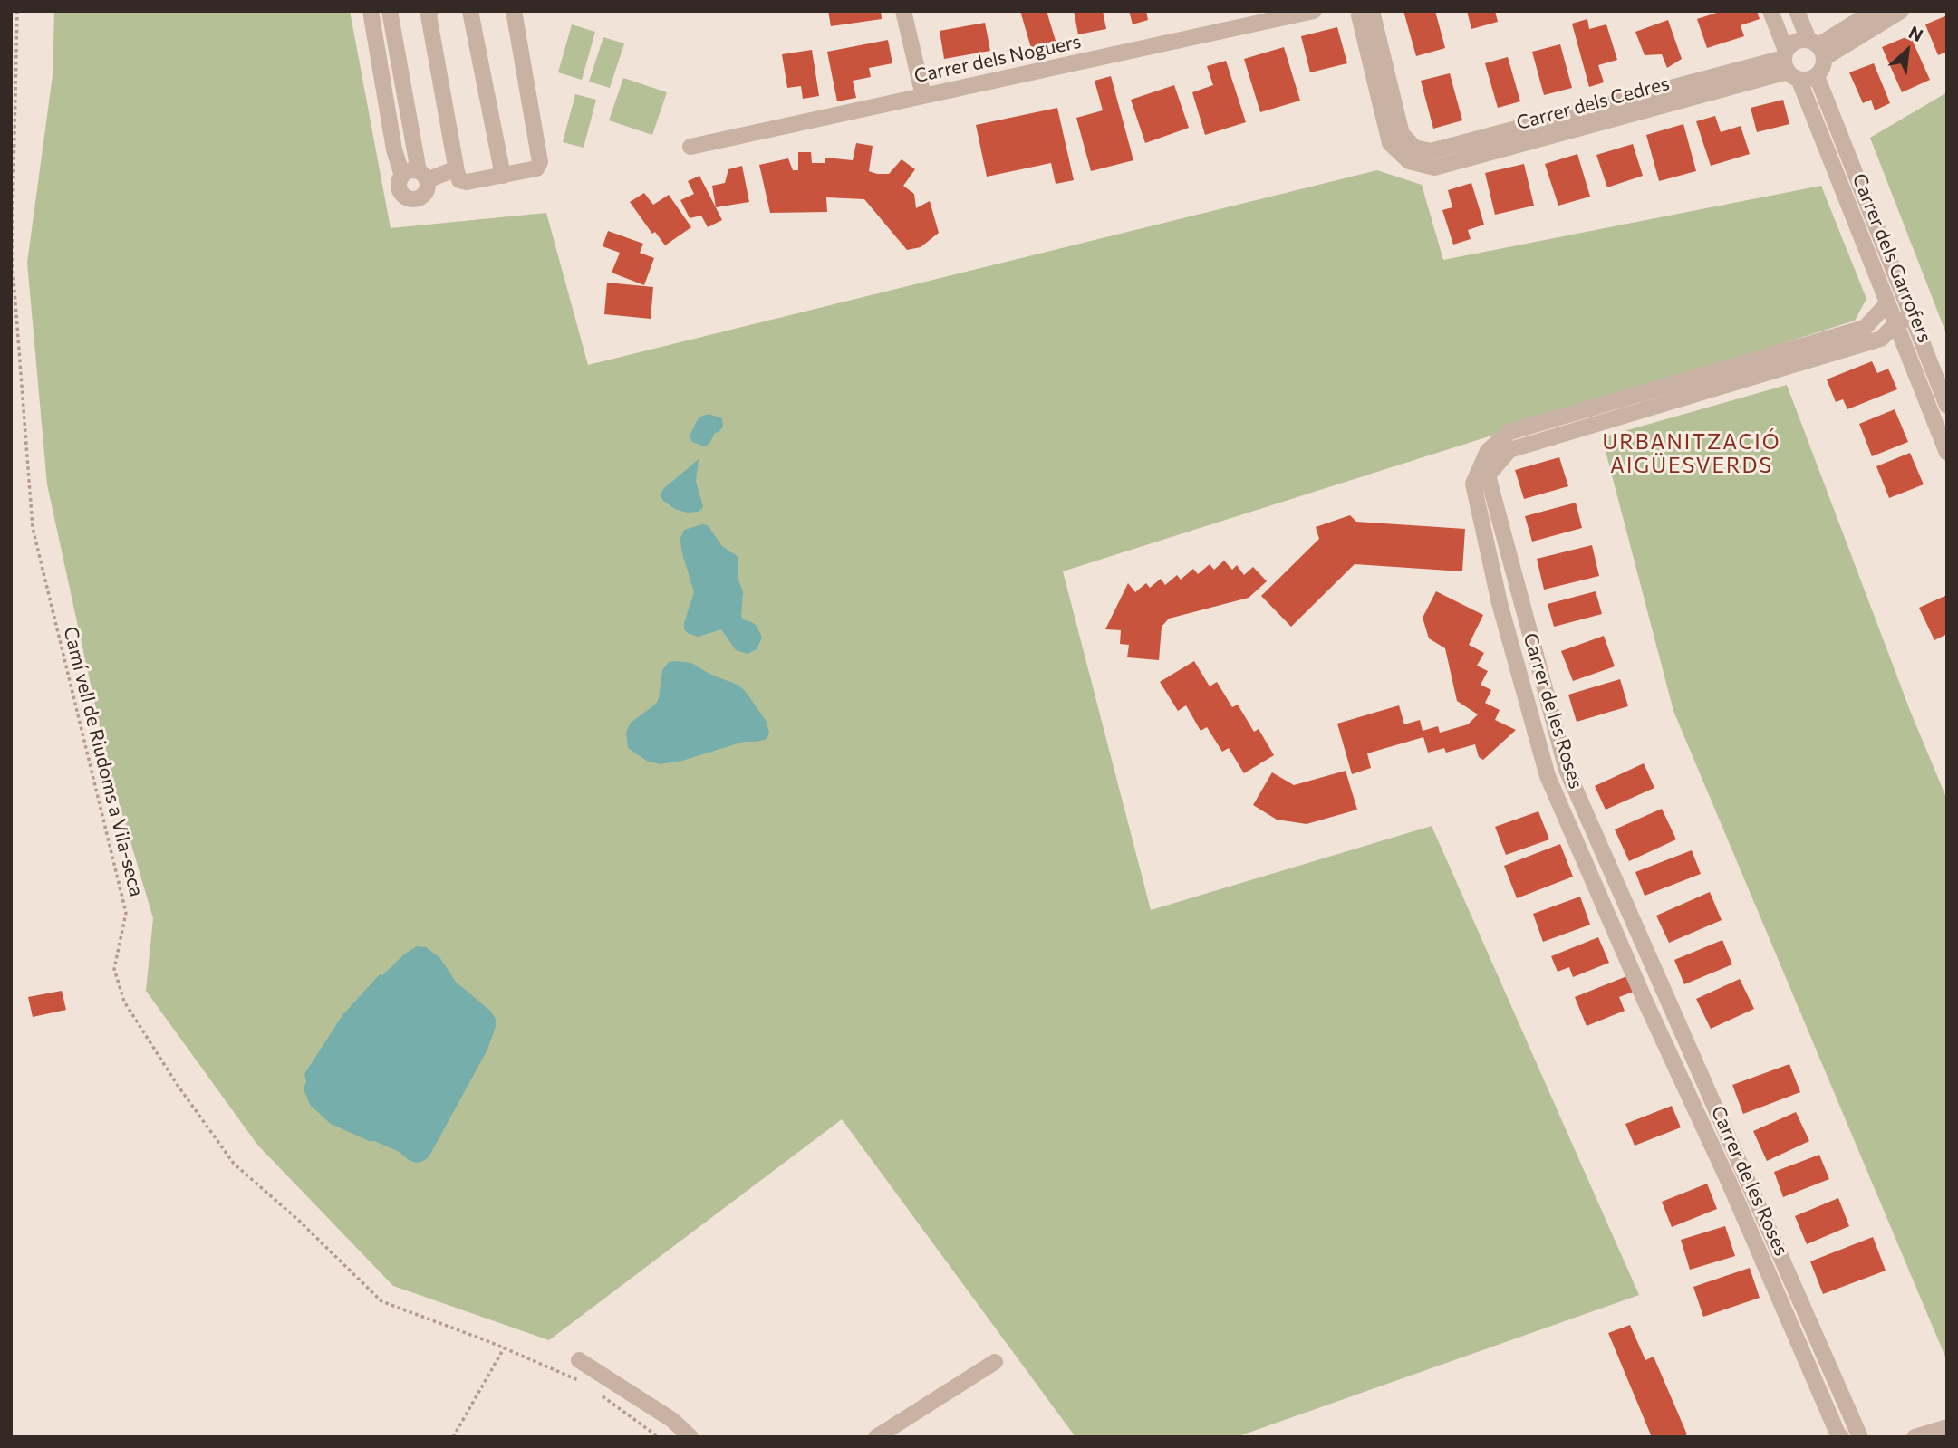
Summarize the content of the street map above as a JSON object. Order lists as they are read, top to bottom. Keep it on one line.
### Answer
{"streets":{"street":["Carrer dels Noguers","Carrer dels Cedres","Carrer dels Garrofers","Carrer de les Roses"],"path":["Camí vell de Riudoms a Vila-seca"]},"crossings":[["Carrer dels Cedres","Carrer dels Garrofers"],["Carrer dels Garrofers","Carrer de les Roses"]],"districts":["URBANITZACIÓ AIGÜESVERDS"],"north":"top right"}
